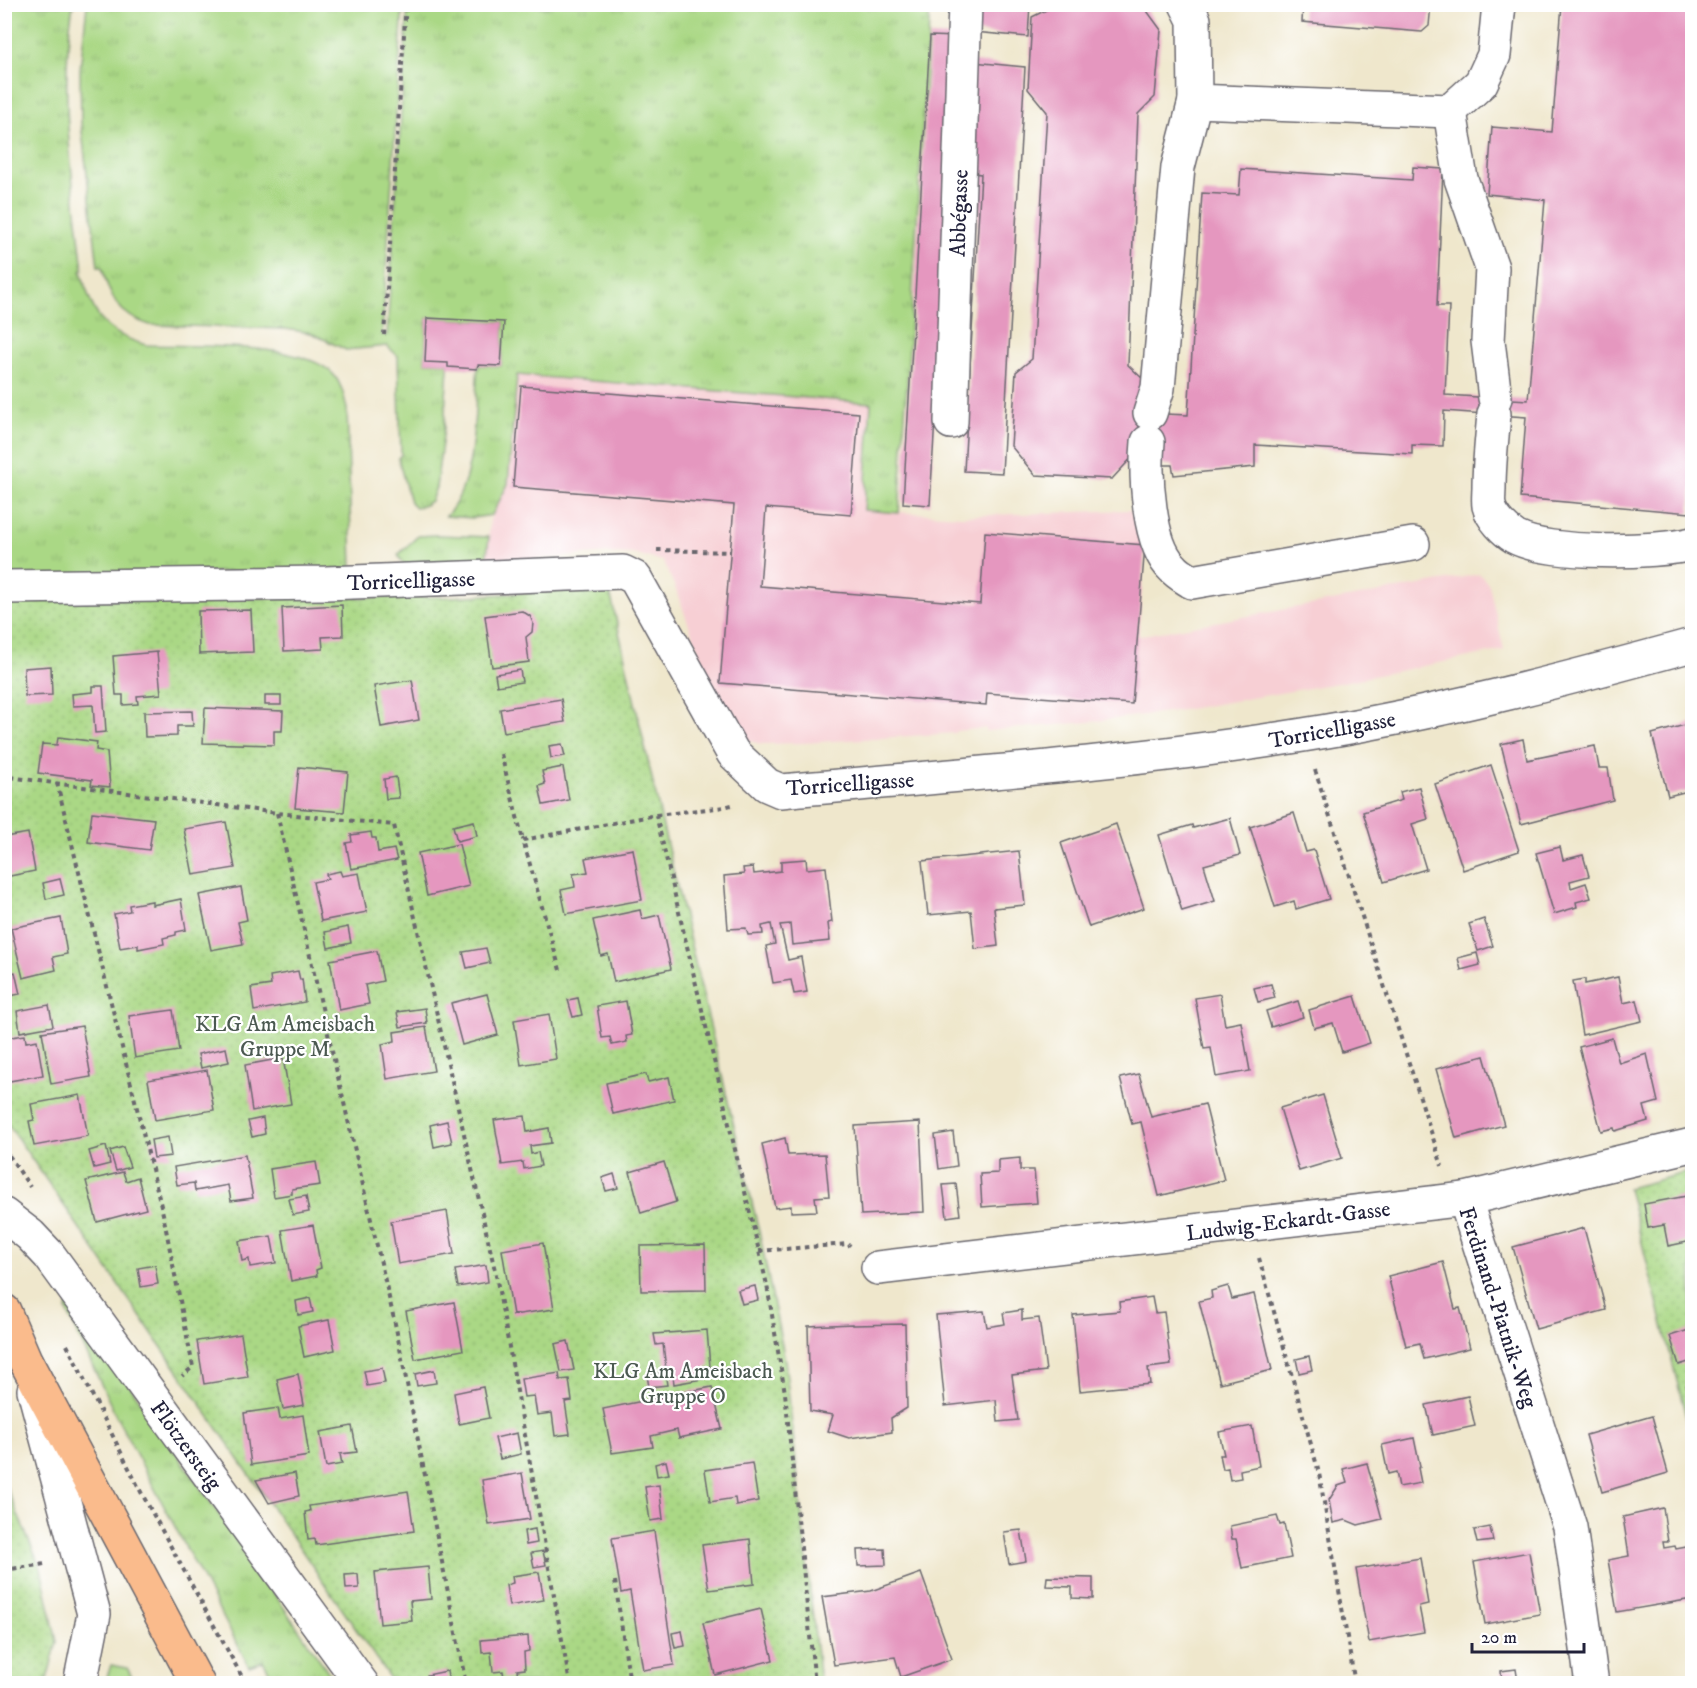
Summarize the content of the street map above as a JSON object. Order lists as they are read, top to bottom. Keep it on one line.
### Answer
{"streets":{"street":["Abbégasse","Torricelligasse","Ludwig-Eckardt-Gasse","Ferdinand-Piatnik-Weg","Flötzersteig"]},"crossings":[["Torricelligasse","Ferdinand-Piatnik-Weg"],["Ludwig-Eckardt-Gasse","Ferdinand-Piatnik-Weg"]],"parks":["KLG Am Ameisbach Gruppe M","KLG Am Ameisbach Gruppe O"],"scale_bar":"20 m"}
